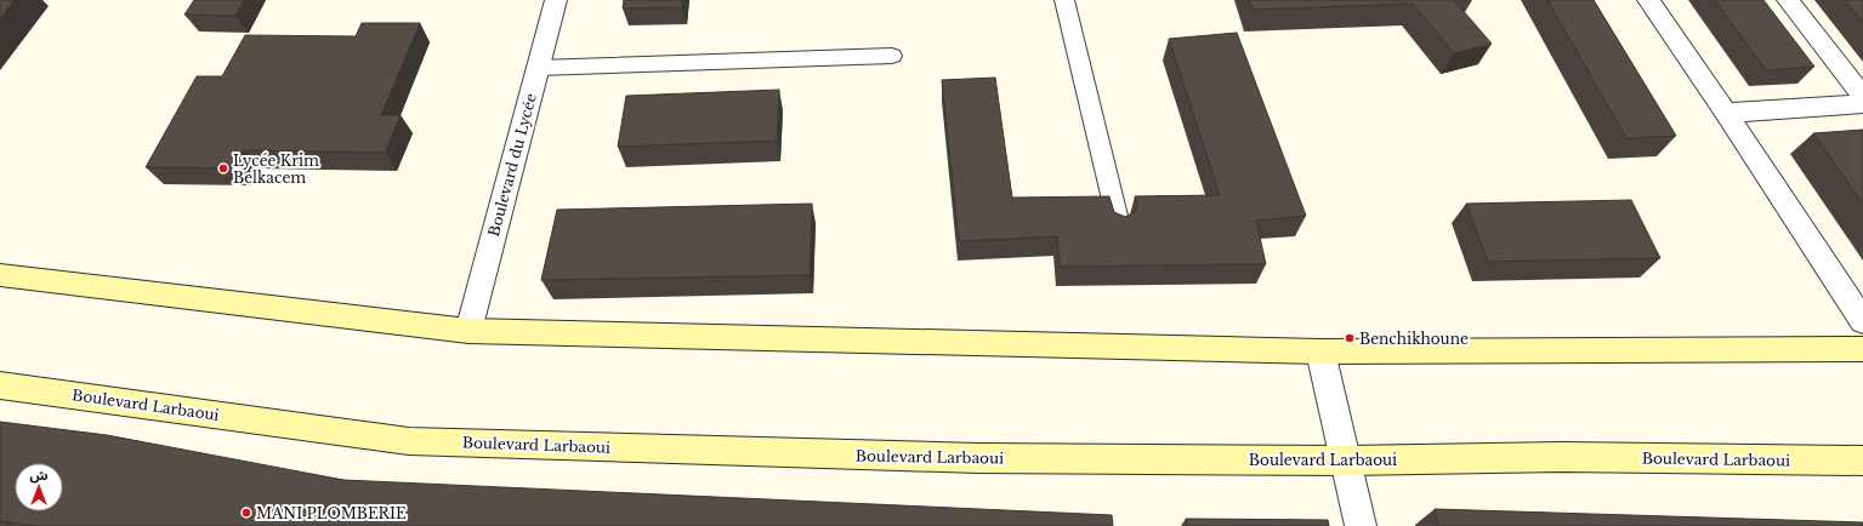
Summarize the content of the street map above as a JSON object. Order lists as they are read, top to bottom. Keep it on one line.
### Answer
{"streets":{"main road":["Boulevard Larbaoui"],"street":["Boulevard du Lycée"]},"places":["Lycée Krim Belkacem","Benchikhoune","MANI PLOMBERIE"],"north":"top"}
